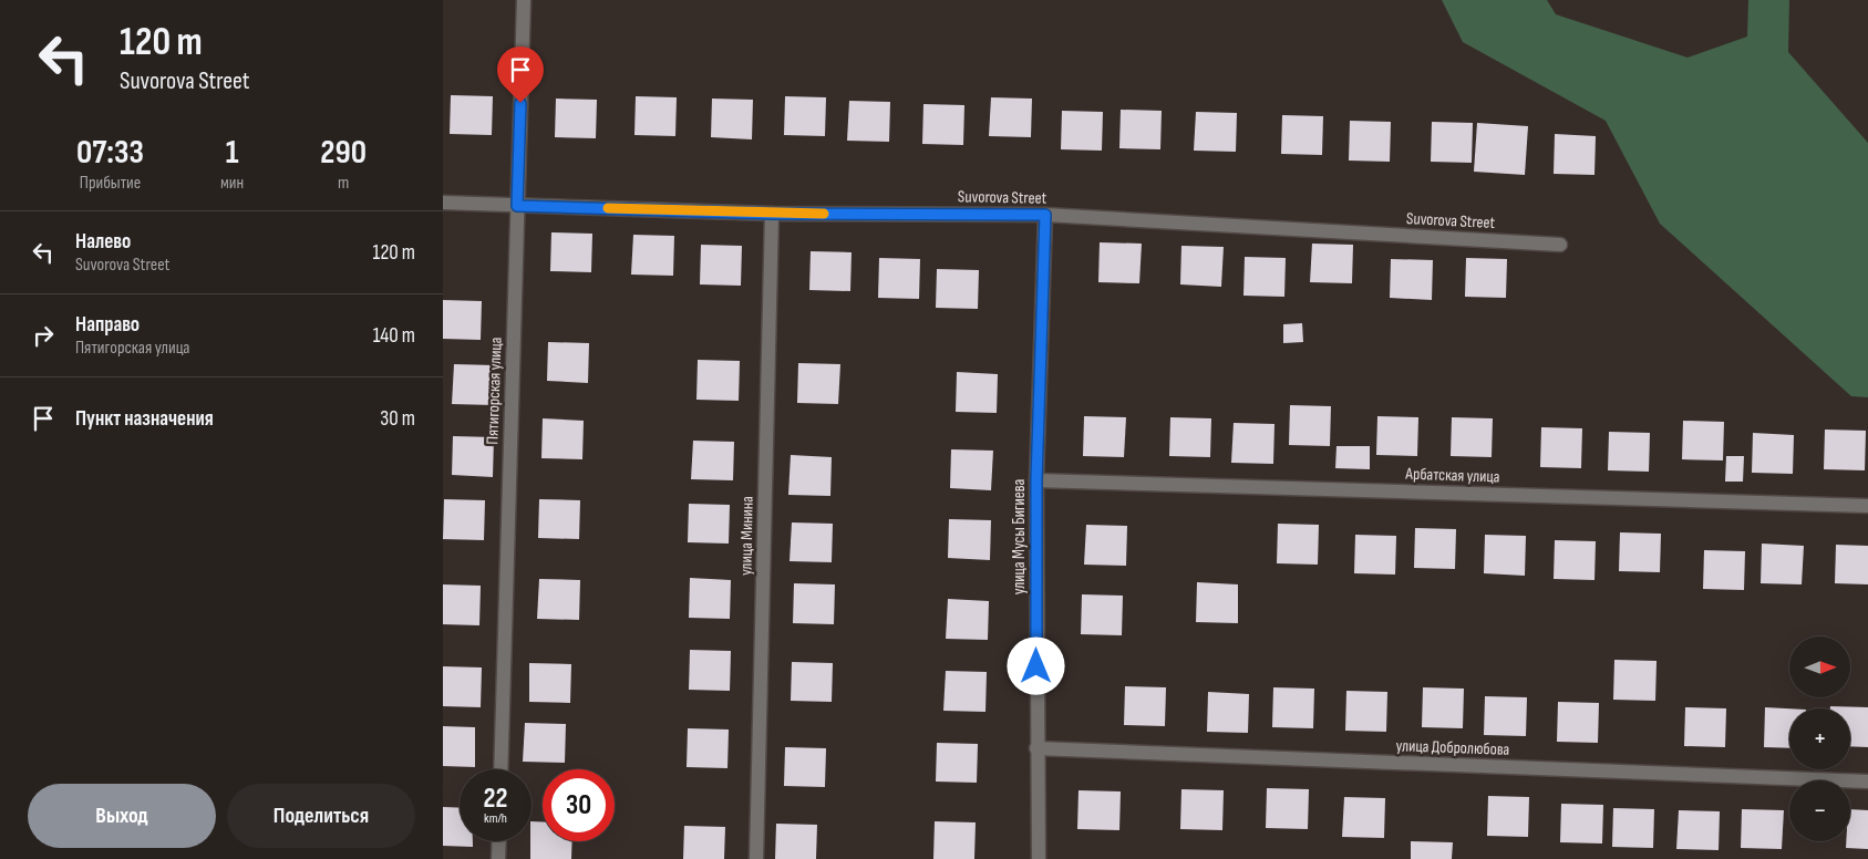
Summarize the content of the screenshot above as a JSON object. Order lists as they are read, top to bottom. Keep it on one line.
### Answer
{"streets":{"street":["Suvorova Street","Пятигорская улица","Арбатская улица","улица Минина","улица Мусы Бигиева","улица Добролюбова"]},"crossings":[["Suvorova Street","Пятигорская улица"],["Suvorova Street","улица Минина"],["Suvorova Street","улица Мусы Бигиева"],["Арбатская улица","улица Мусы Бигиева"],["улица Мусы Бигиева","улица Добролюбова"]],"north":"right","page":{"turn":["120 m","Suvorova Street"],"eta":["07:33","Прибытие","1","мин","290","m"],"list":[{"name":"Налево","note":"Suvorova Street","value":"120 m"},{"name":"Направо","note":"Пятигорская улица","value":"140 m"},{"name":"Пункт назначения","value":"30 m"}],"map_buttons":["+","−"],"speed":"22 km/h","limit":"30","buttons":["Выход","Поделиться"]}}
